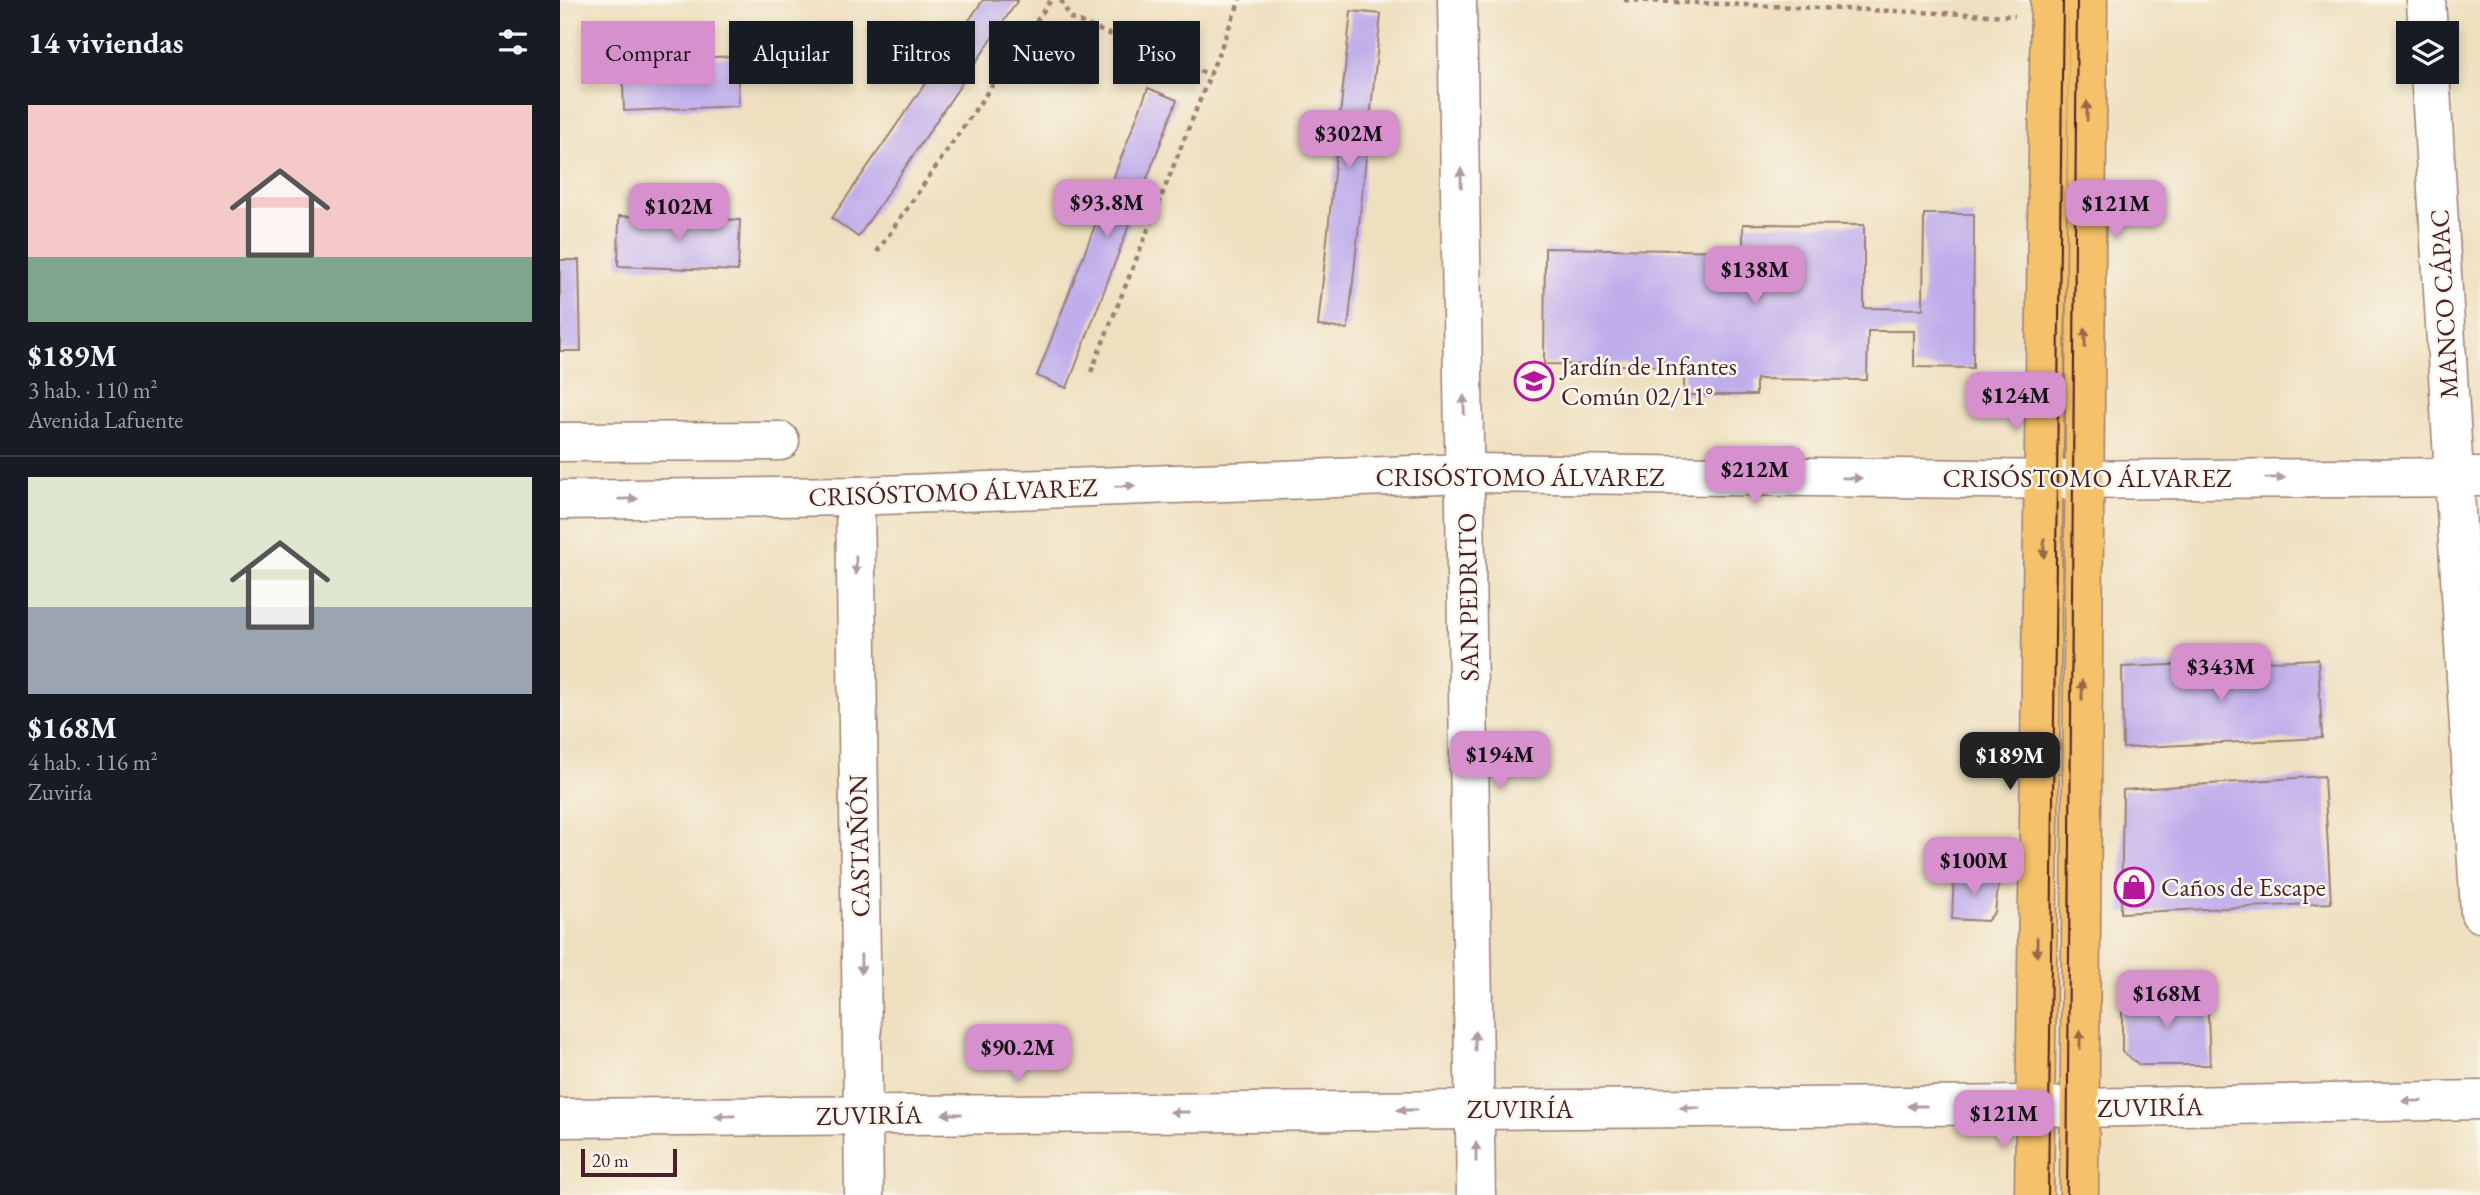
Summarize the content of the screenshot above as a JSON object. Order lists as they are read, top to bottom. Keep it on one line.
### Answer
{"streets":{"street":["MANCO CÁPAC","CRISÓSTOMO ÁLVAREZ","SAN PEDRITO","CASTAÑÓN","ZUVIRÍA"]},"crossings":[["MANCO CÁPAC","CRISÓSTOMO ÁLVAREZ"],["CRISÓSTOMO ÁLVAREZ","SAN PEDRITO"],["CRISÓSTOMO ÁLVAREZ","CASTAÑÓN"],["SAN PEDRITO","ZUVIRÍA"],["CASTAÑÓN","ZUVIRÍA"]],"one_way":["CRISÓSTOMO ÁLVAREZ","SAN PEDRITO","CASTAÑÓN","ZUVIRÍA"],"places":{"school or university":["Jardín de Infantes Común 02/11°"],"shop":["Caños de Escape"]},"scale_bar":"20 m","page":{"heading":"14 viviendas","chip":["Comprar","Alquilar","Filtros","Nuevo","Piso"],"list":[{"name":"$189M","note":"3 hab. · 110 m² · Avenida Lafuente"},{"name":"$168M","note":"4 hab. · 116 m² · Zuviría"}],"price":["$302M","$93.8M","$121M","$102M","$138M","$124M","$212M","$343M","$194M","$189M","$100M","$168M","$90.2M","$121M"],"scale":"20 m"}}
